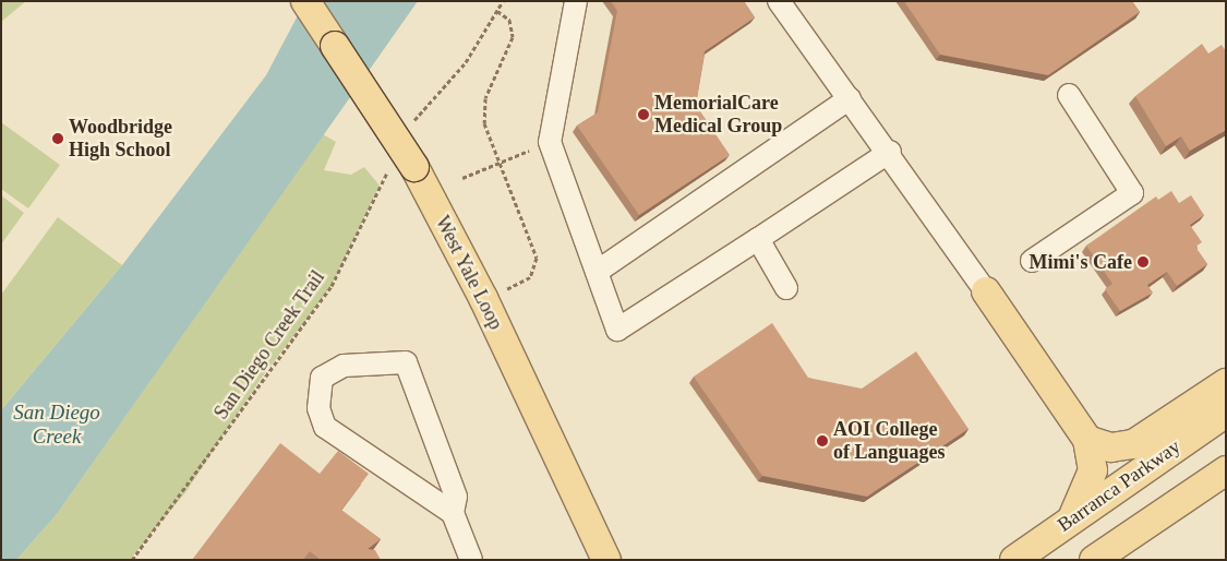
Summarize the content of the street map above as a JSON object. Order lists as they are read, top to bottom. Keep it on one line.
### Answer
{"streets":{"main road":["West Yale Loop","Barranca Parkway"],"path":["San Diego Creek Trail"]},"crossings":[["West Yale Loop","San Diego Creek Trail"]],"water":["San Diego Creek"],"places":["MemorialCare Medical Group","Woodbridge High School","Mimi's Cafe","AOI College of Languages"]}
